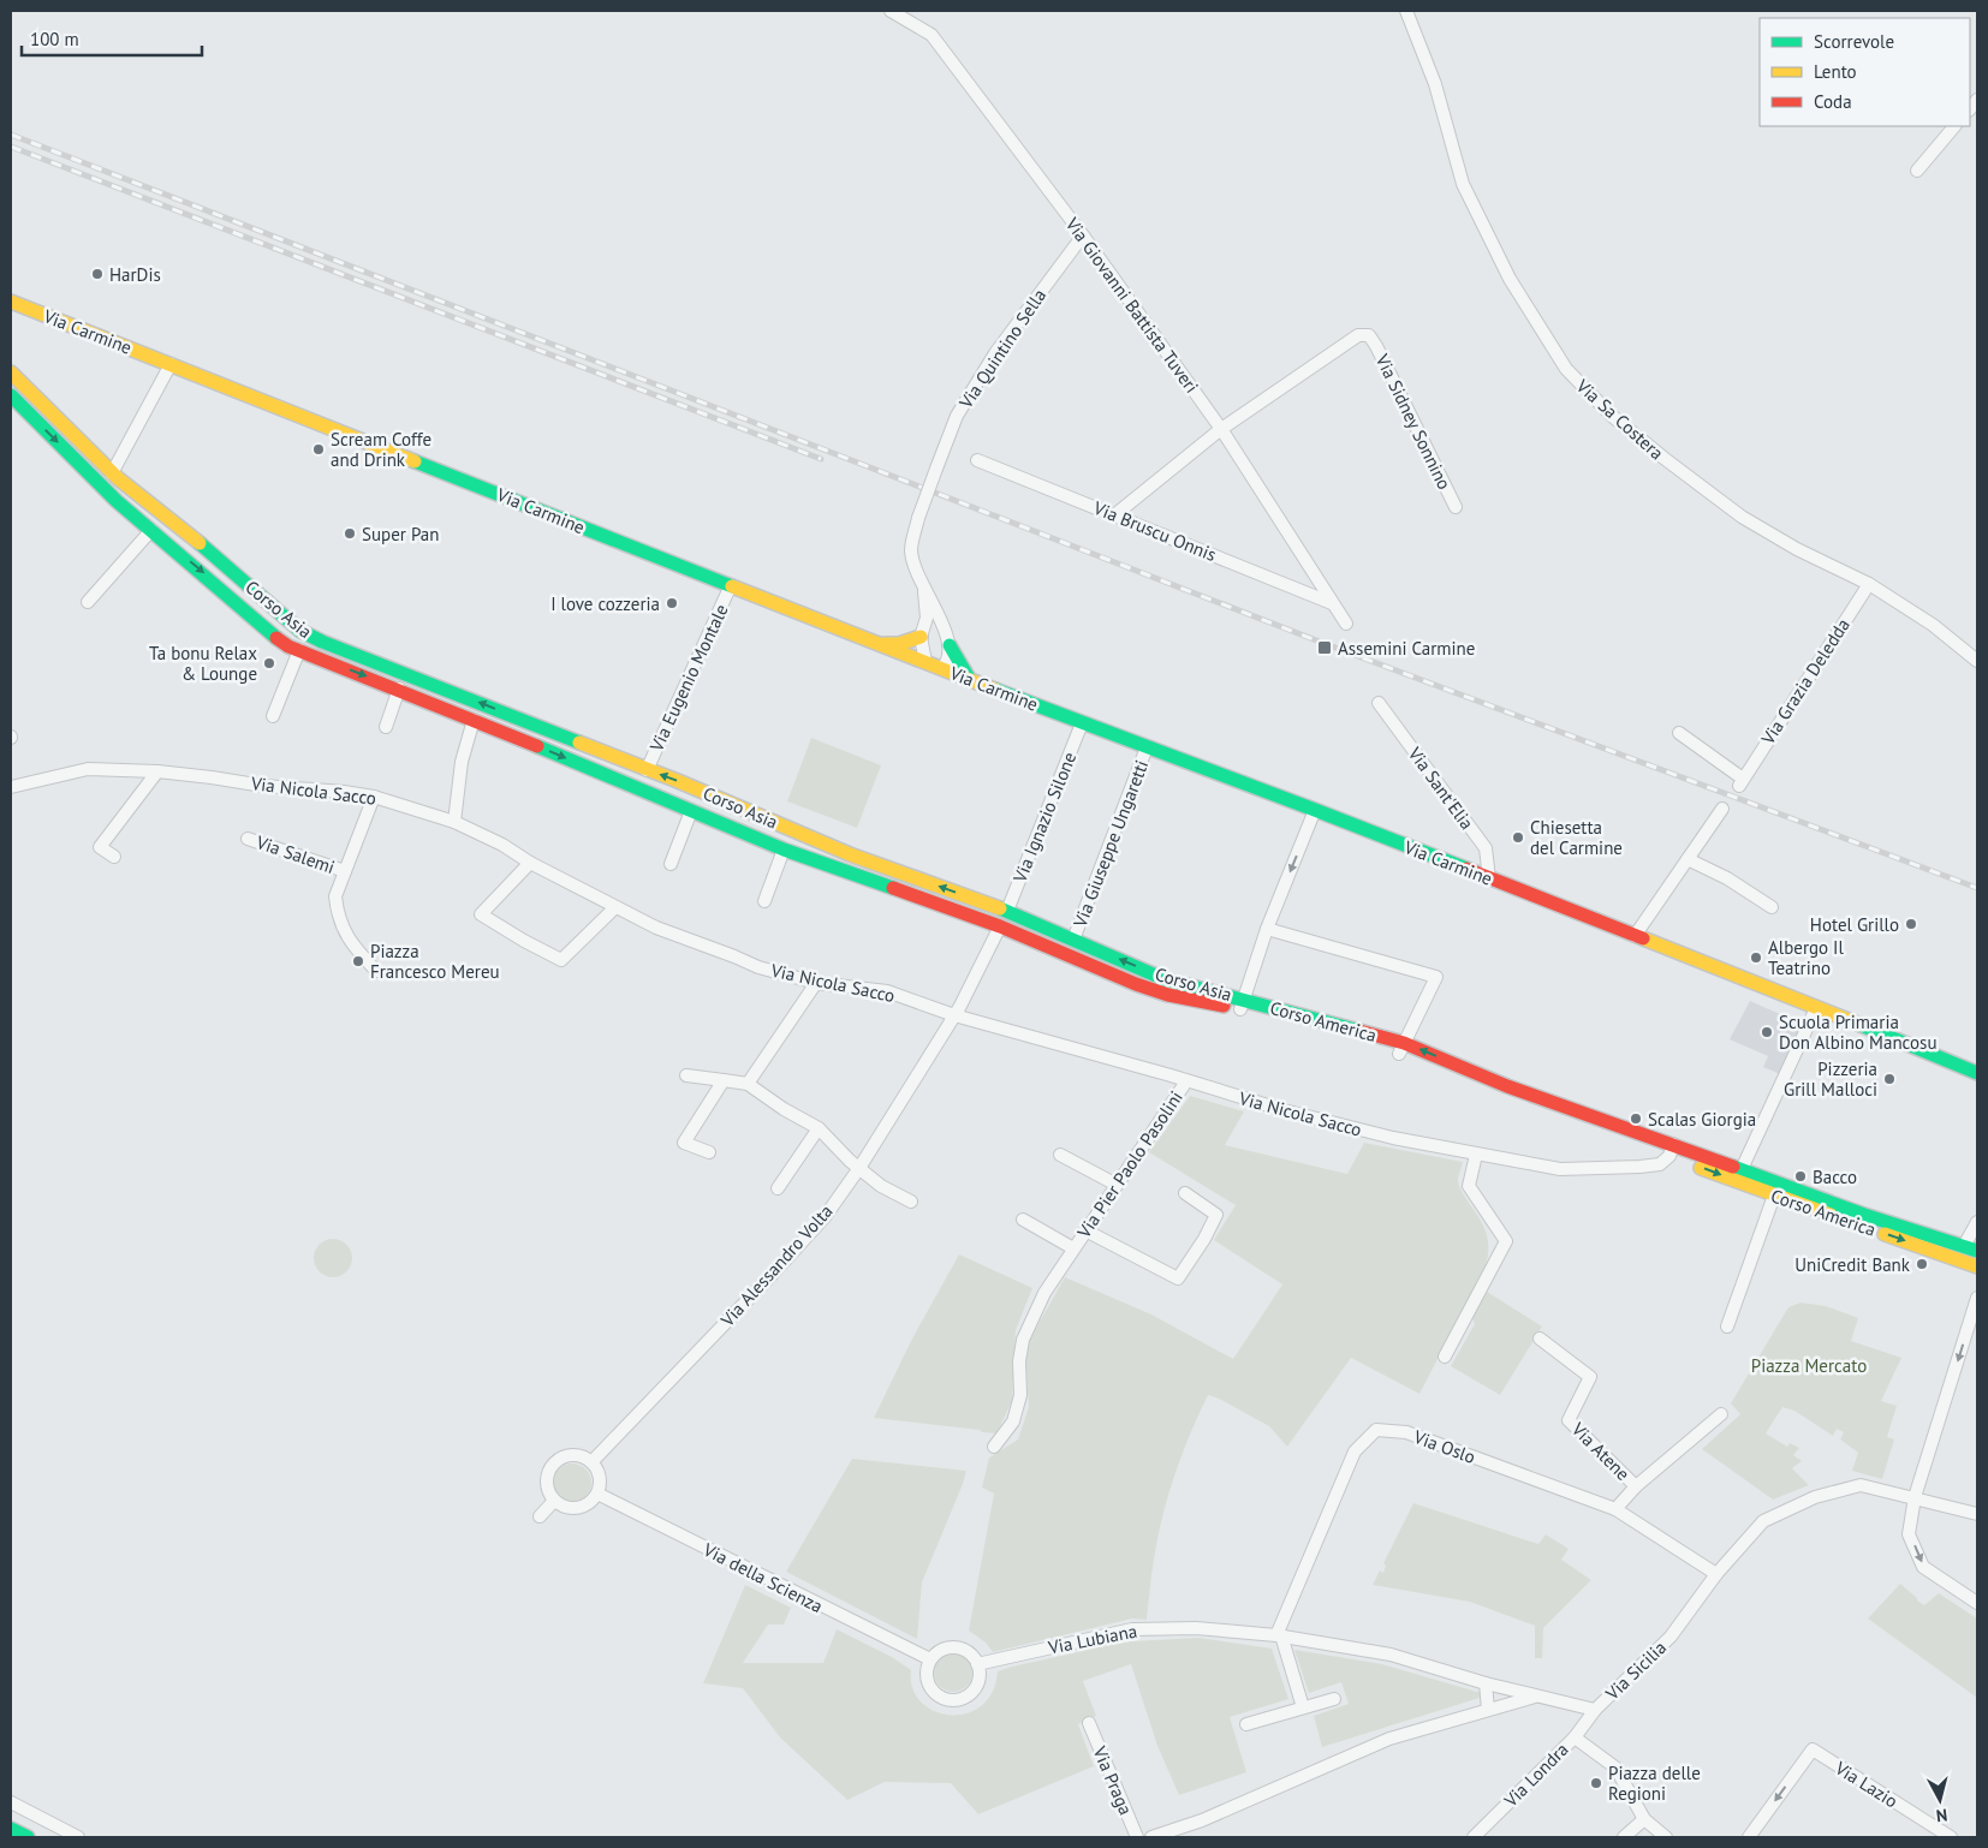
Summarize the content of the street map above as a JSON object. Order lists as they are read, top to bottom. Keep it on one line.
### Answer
{"streets":{"street":["Via Giovanni Battista Tuveri","Via Carmine","Via Quintino Sella","Via Sa Costera","Via Sidney Sonnino","Via Bruscu Onnis","Corso Asia","Via Eugenio Montale","Via Grazia Deledda","Via Sant'Elia","Via Nicola Sacco","Via Ignazio Silone","Via Giuseppe Ungaretti","Via Salemi","Corso America","Via Pier Paolo Pasolini","Via Alessandro Volta","Via Oslo","Via Atene","Via della Scienza","Via Lubiana","Via Sicilia","Via Londra","Via Praga","Via Lazio"]},"crossings":[["Via Giovanni Battista Tuveri","Via Quintino Sella"],["Via Giovanni Battista Tuveri","Via Sidney Sonnino"],["Via Giovanni Battista Tuveri","Via Bruscu Onnis"],["Via Carmine","Via Eugenio Montale"],["Via Carmine","Via Sant'Elia"],["Via Carmine","Via Ignazio Silone"],["Via Carmine","Via Giuseppe Ungaretti"],["Via Sa Costera","Via Grazia Deledda"],["Corso Asia","Via Eugenio Montale"],["Corso Asia","Via Ignazio Silone"],["Corso Asia","Via Giuseppe Ungaretti"],["Corso Asia","Corso America"],["Corso Asia","Via Alessandro Volta"],["Via Nicola Sacco","Corso America"],["Via Nicola Sacco","Via Pier Paolo Pasolini"],["Via Nicola Sacco","Via Alessandro Volta"],["Via Alessandro Volta","Via della Scienza"],["Via Oslo","Via Lubiana"],["Via Oslo","Via Sicilia"],["Via della Scienza","Via Lubiana"],["Via Lubiana","Via Sicilia"],["Via Sicilia","Via Londra"]],"parks":["Piazza Mercato"],"places":{"other":["HarDis","Scream Coffe and Drink","Super Pan","I love cozzeria","Ta bonu Relax & Lounge","Chiesetta del Carmine","Hotel Grillo","Albergo Il Teatrino","Piazza Francesco Mereu","Scuola Primaria Don Albino Mancosu","Pizzeria Grill Malloci","Scalas Giorgia","Bacco","UniCredit Bank","Piazza delle Regioni"],"transit":["Assemini Carmine"]},"legend":["Scorrevole","Lento","Coda"],"scale_bar":"100 m","north":"bottom"}
